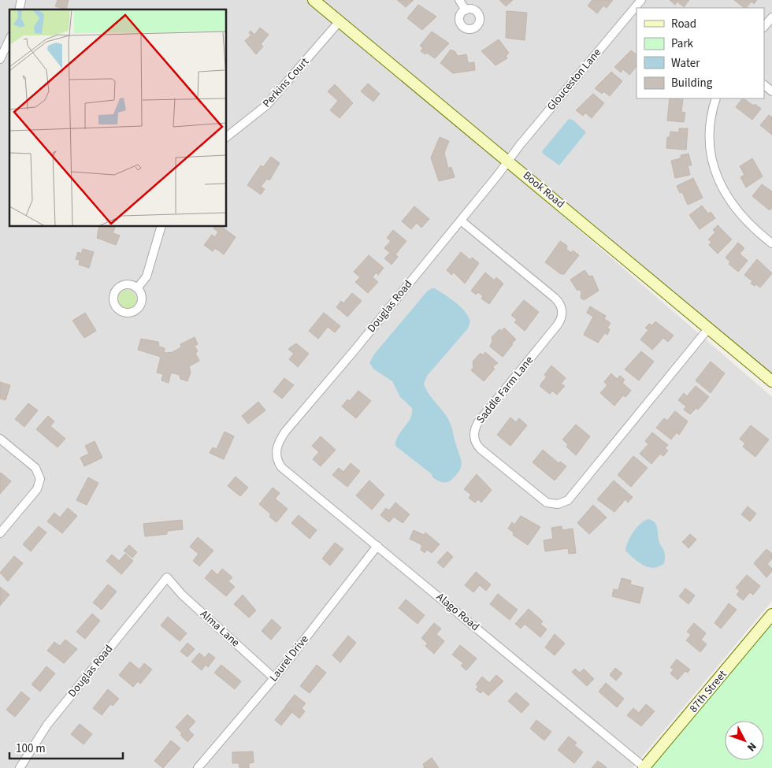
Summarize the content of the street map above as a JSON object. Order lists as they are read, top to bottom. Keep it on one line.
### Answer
{"streets":{"street":["Glouceston Lane","Perkins Court","Book Road","Douglas Road","Saddle Farm Lane","Alago Road","Alma Lane","Laurel Drive","87th Street"]},"crossings":[["Glouceston Lane","Book Road"],["Glouceston Lane","Douglas Road"],["Perkins Court","Book Road"],["Book Road","Douglas Road"],["Book Road","Saddle Farm Lane"],["Douglas Road","Saddle Farm Lane"],["Douglas Road","Alago Road"],["Douglas Road","Alma Lane"],["Alago Road","Laurel Drive"],["Alago Road","87th Street"],["Alma Lane","Laurel Drive"]],"legend":["Road","Park","Water","Building"],"scale_bar":"100 m","north":"bottom right"}
